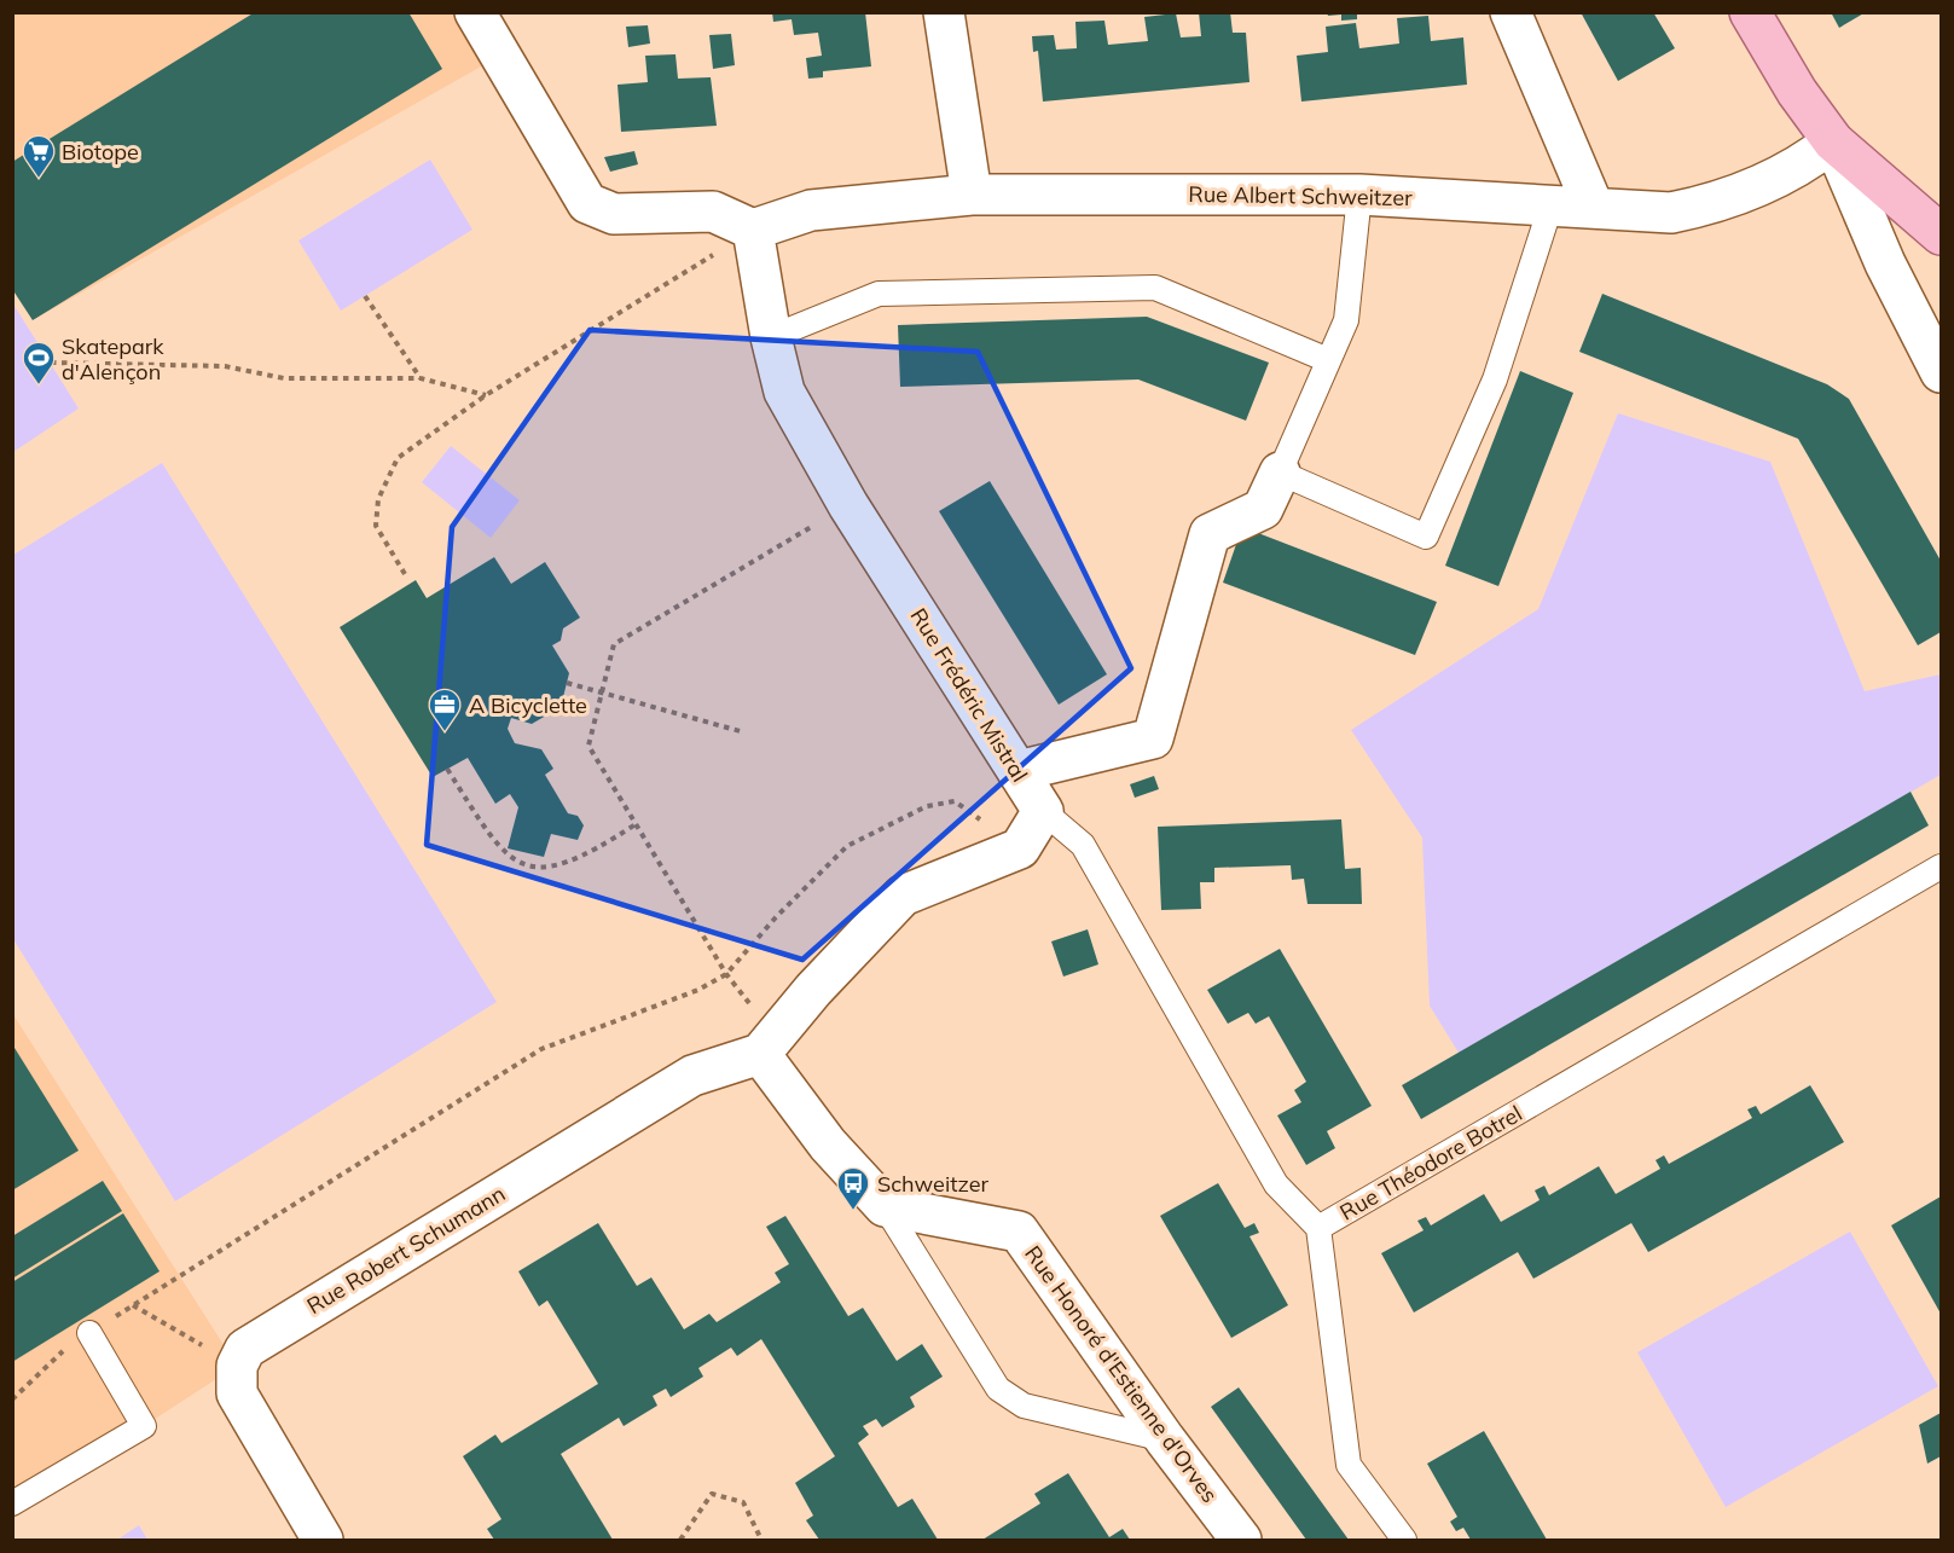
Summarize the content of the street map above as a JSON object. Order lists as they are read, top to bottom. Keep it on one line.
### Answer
{"streets":{"street":["Rue Albert Schweitzer","Rue Frédéric Mistral","Rue Robert Schumann","Rue Honoré d'Estienne d'Orves"],"lane":["Rue Théodore Botrel"]},"crossings":[["Rue Albert Schweitzer","Rue Frédéric Mistral"],["Rue Frédéric Mistral","Rue Théodore Botrel"]],"places":{"supermarket":["Biotope"],"sports":["Skatepark d'Alençon"],"office":["A Bicyclette"],"bus stop":["Schweitzer"]}}
